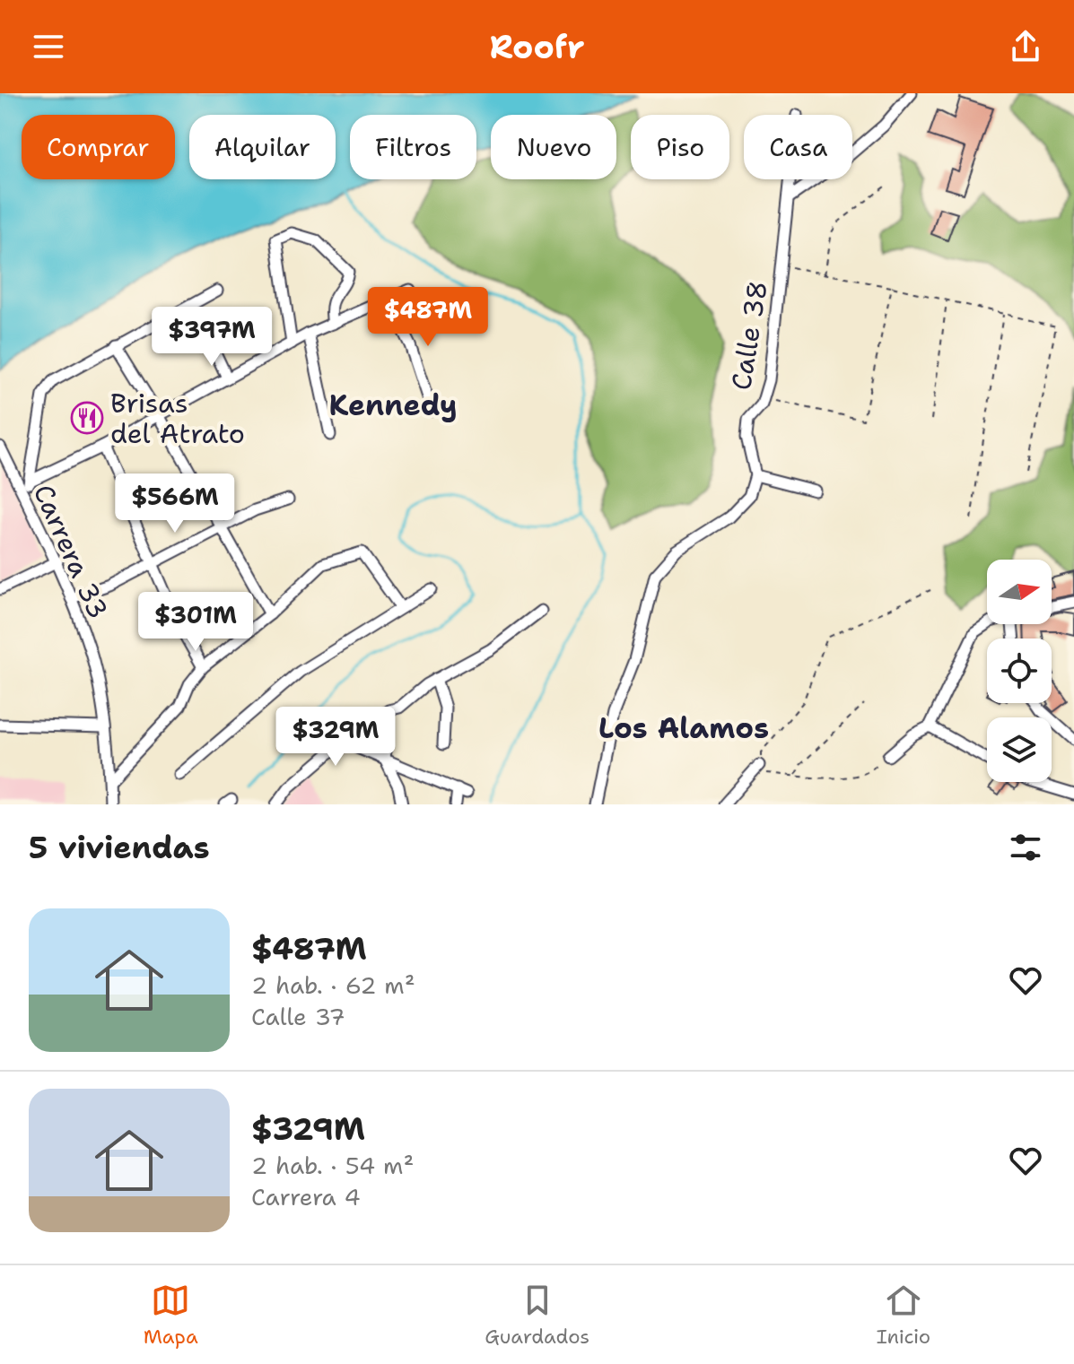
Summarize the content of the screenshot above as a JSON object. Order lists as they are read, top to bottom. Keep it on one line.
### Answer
{"streets":{"street":["Calle 38","Carrera 33"]},"districts":["Kennedy","Los Alamos"],"places":{"restaurant":["Brisas del Atrato"]},"north":"right","page":{"header":"Roofr","chip":["Comprar","Alquilar","Filtros","Nuevo","Piso","Casa"],"price":["$487M","$397M","$566M","$301M","$329M"],"heading":"5 viviendas","list":[{"name":"$487M","note":"2 hab. · 62 m² · Calle 37"},{"name":"$329M","note":"2 hab. · 54 m² · Carrera 4"}],"tabs":["Mapa","Guardados","Inicio"]}}
